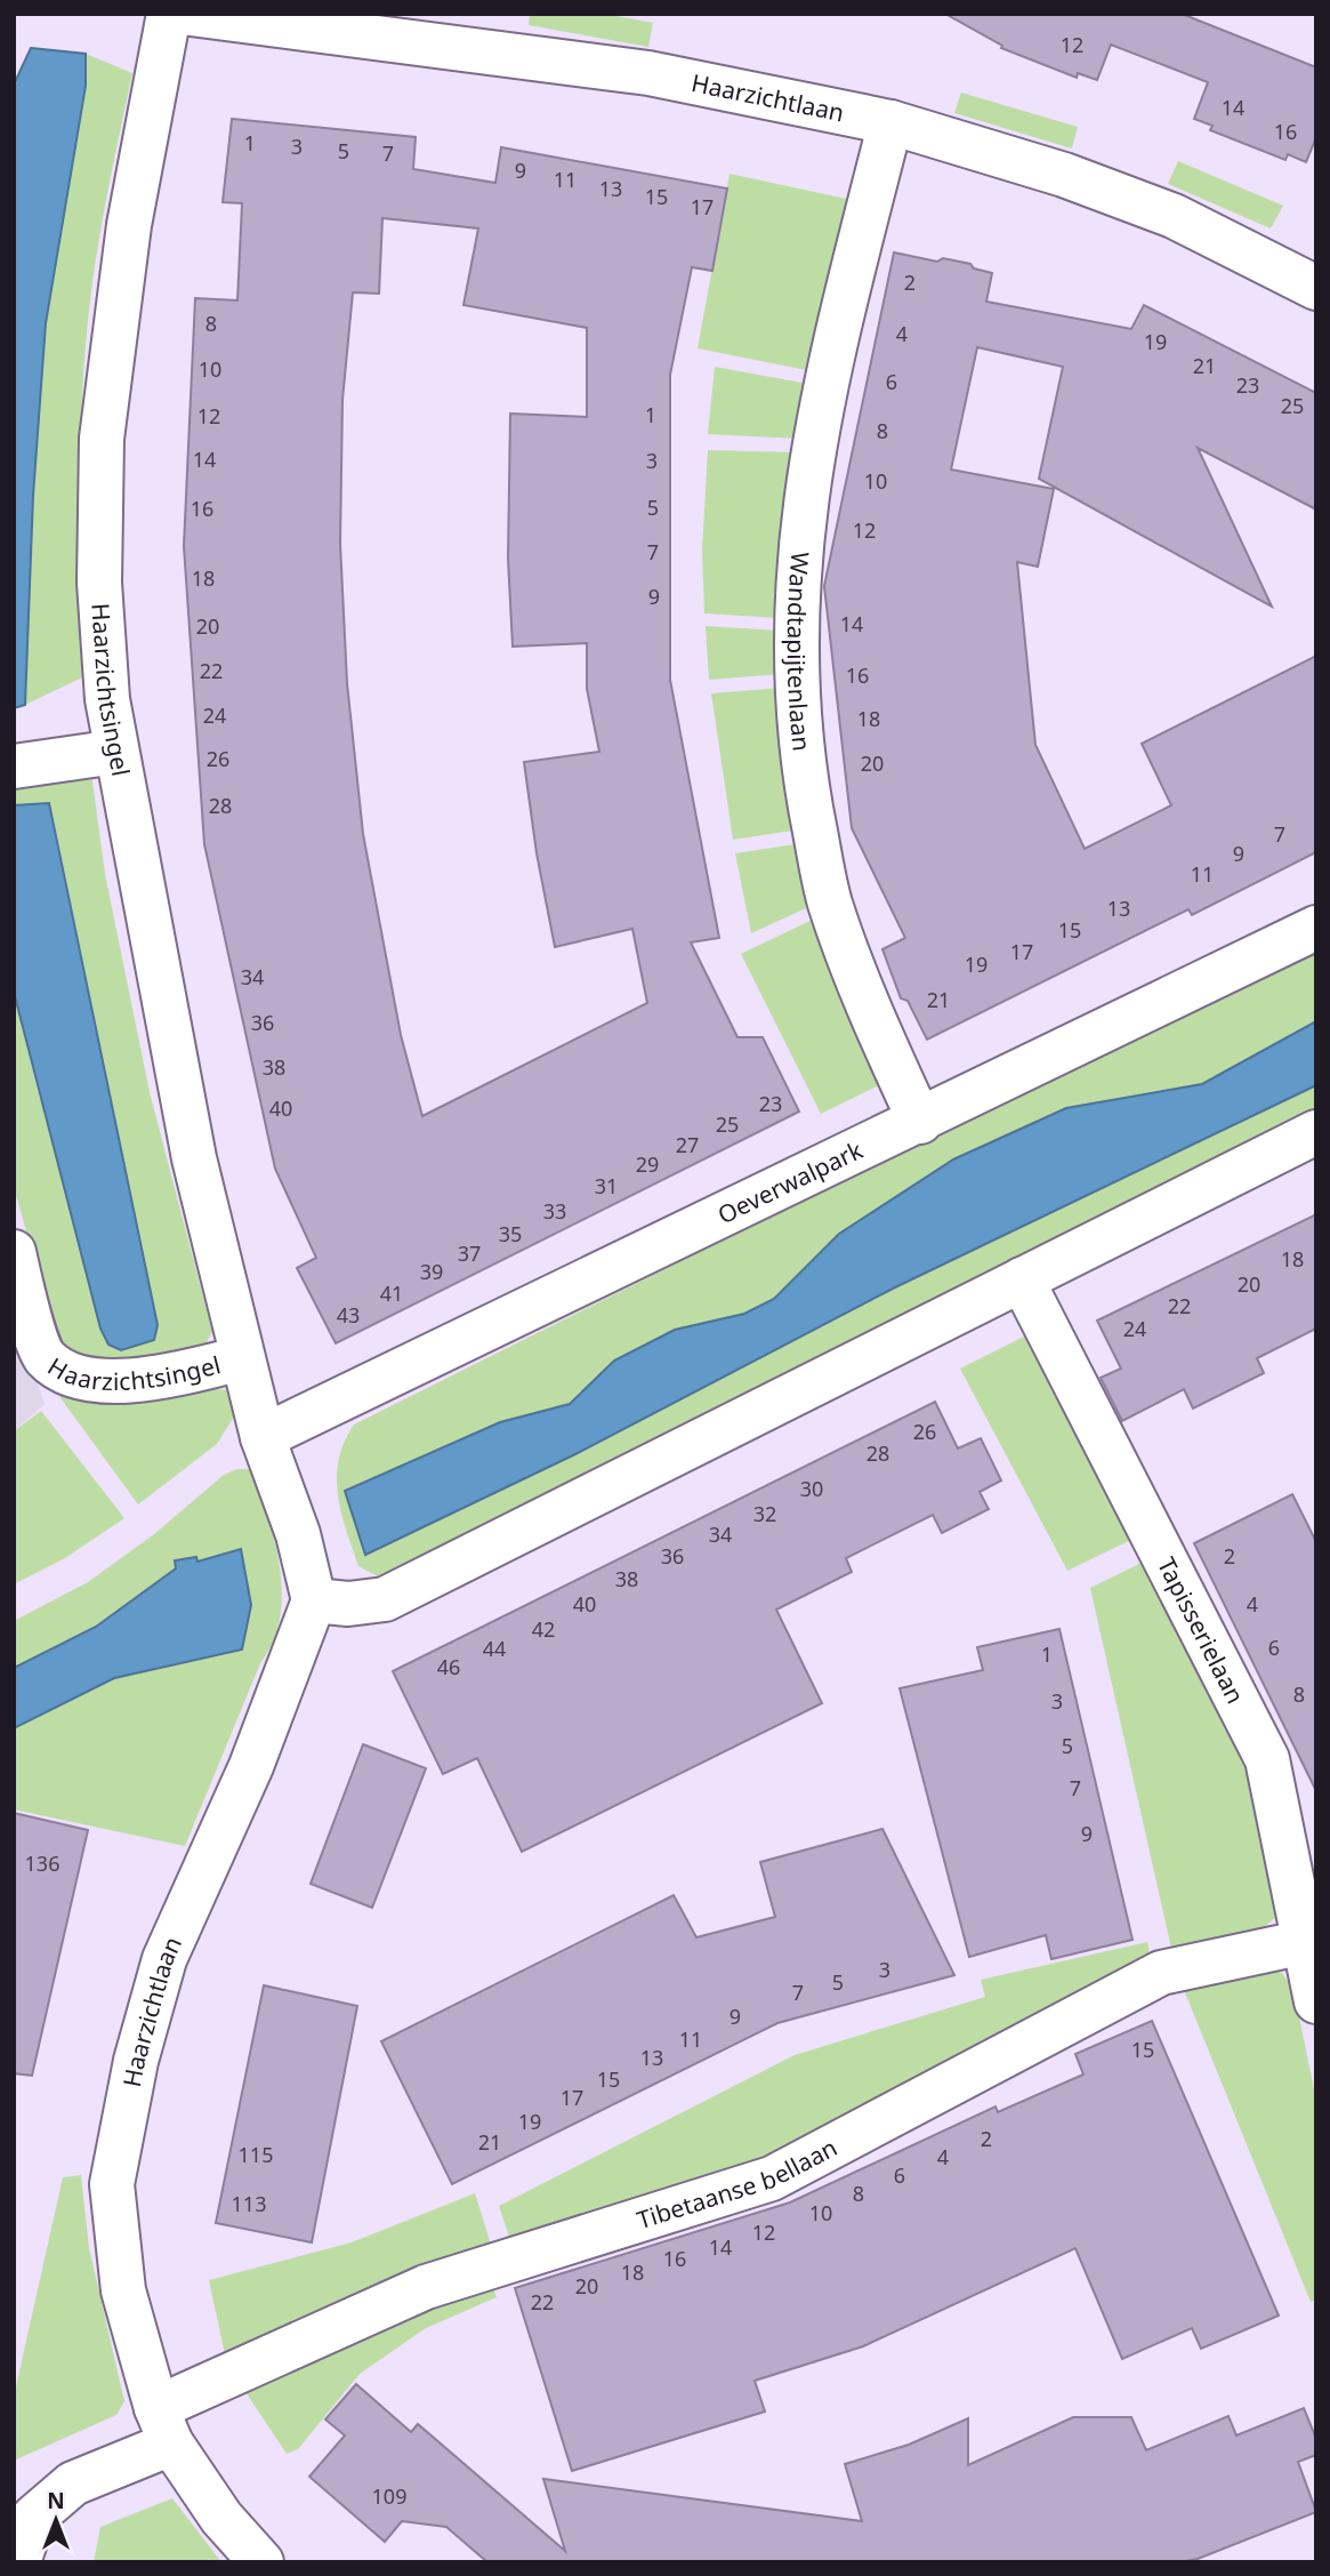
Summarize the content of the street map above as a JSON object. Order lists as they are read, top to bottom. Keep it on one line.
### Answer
{"streets":{"street":["Haarzichtlaan","Wandtapijtenlaan","Haarzichtsingel","Oeverwalpark","Tapisserielaan","Tibetaanse bellaan"]},"crossings":[["Haarzichtlaan","Wandtapijtenlaan"],["Haarzichtlaan","Haarzichtsingel"],["Haarzichtlaan","Tibetaanse bellaan"],["Wandtapijtenlaan","Oeverwalpark"],["Haarzichtsingel","Oeverwalpark"],["Tapisserielaan","Tibetaanse bellaan"]],"house_numbers":["12","14","16","1","3","5","7","9","11","13","15","17","2","8","4","19","21","10","6","23","25","1","12","8","14","3","10","5","16","12","7","18","9","14","20","22","16","24","18","26","20","28","7","9","11","13","15","17","19","34","21","36","38","23","40","25","27","29","31","33","35","37","18","39","20","41","22","43","24","26","28","30","32","34","36","2","38","40","4","42","6","44","1","46","8","3","5","7","9","136","3","5","7","9","11","15","13","15","17","19","2","21","115","4","6","8","113","10","12","14","16","18","20","22","109"],"north":"top"}
